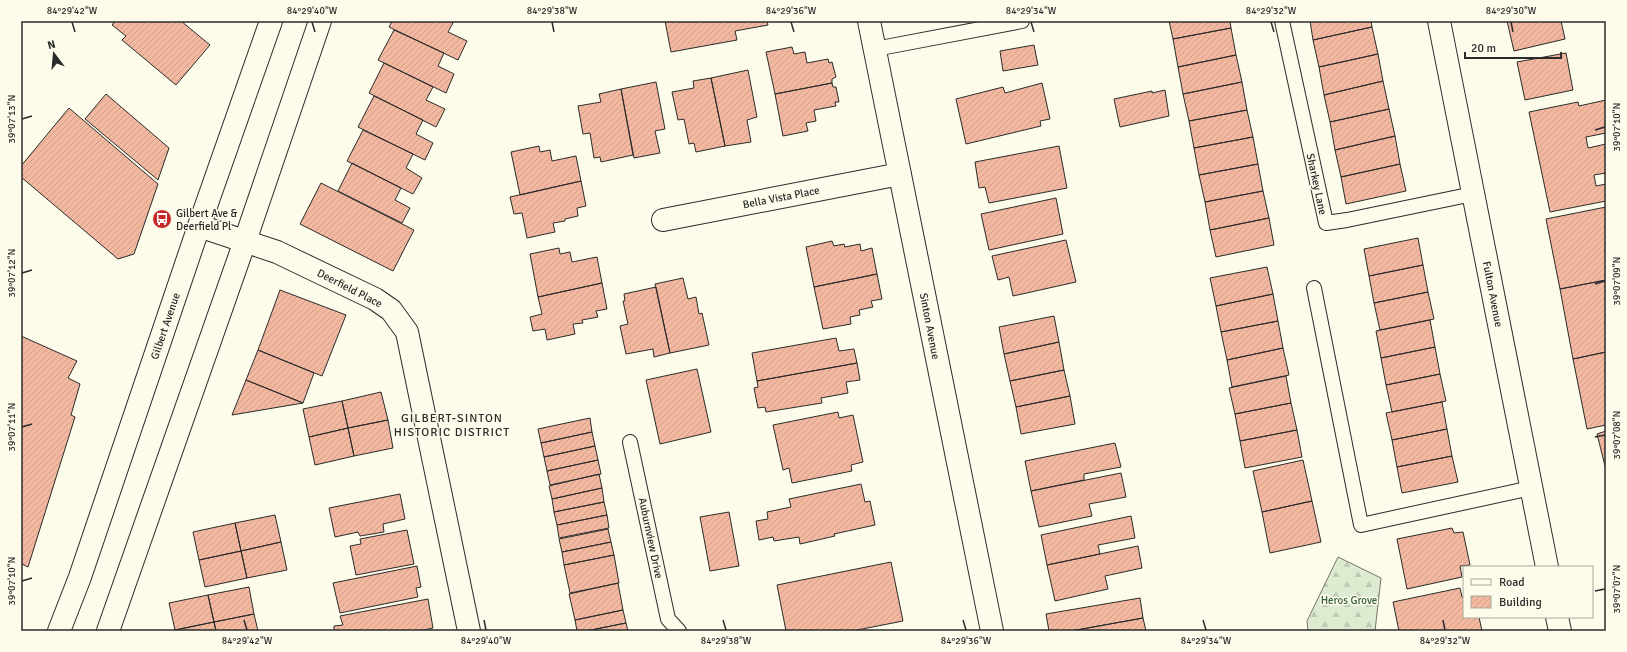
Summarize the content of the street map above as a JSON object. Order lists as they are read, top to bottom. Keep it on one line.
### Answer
{"streets":{"street":["Bella Vista Place","Deerfield Place","Fulton Avenue","Gilbert Avenue","Sinton Avenue"],"lane":["Sharkey Lane","Auburnview Drive"]},"crossings":[["Sharkey Lane","Fulton Avenue"],["Bella Vista Place","Sinton Avenue"],["Deerfield Place","Gilbert Avenue"]],"districts":["GILBERT-SINTON HISTORIC DISTRICT"],"parks":["Heros Grove"],"places":{"bus stop":["Gilbert Ave & Deerfield Pl"]},"legend":["Road","Building"],"scale_bar":"20 m","north":"top","coordinates":["84°29'42\"W","84°29'40\"W","84°29'38\"W","84°29'36\"W","84°29'34\"W","84°29'32\"W","84°29'30\"W","39°07'13\"N","39°07'10\"N","39°07'12\"N","39°07'09\"N","39°07'11\"N","39°07'08\"N","39°07'07\"N"]}
